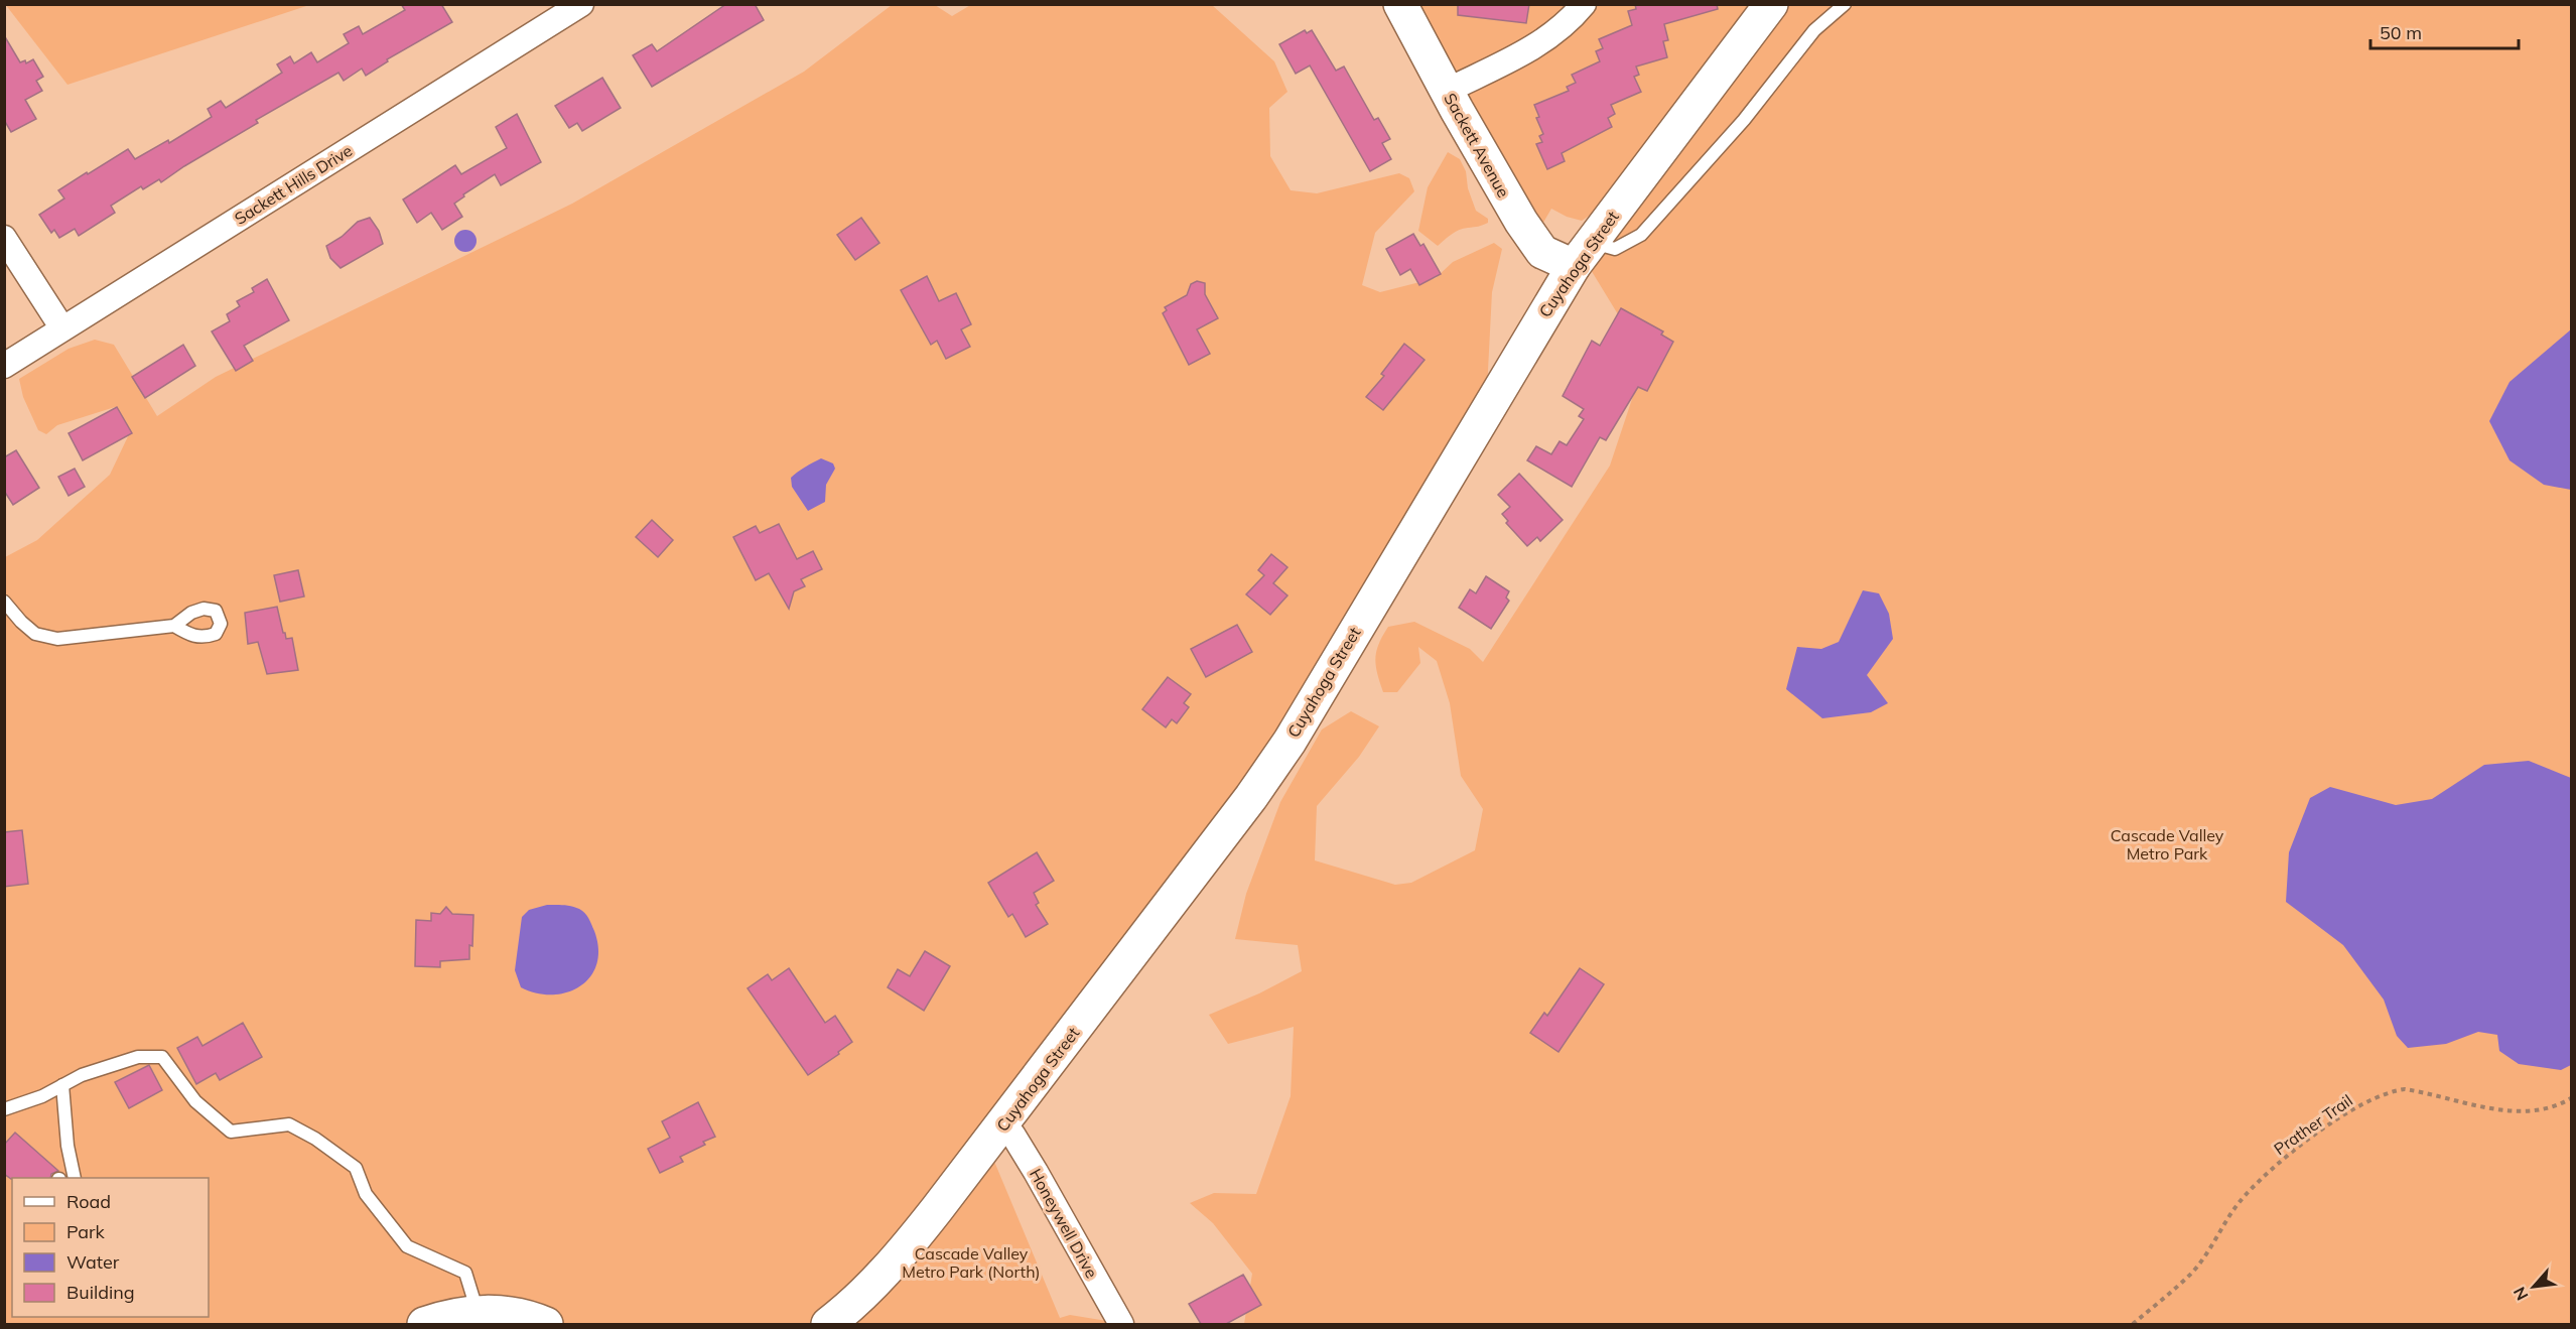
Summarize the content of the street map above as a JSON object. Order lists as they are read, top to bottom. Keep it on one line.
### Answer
{"streets":{"street":["Sackett Avenue","Sackett Hills Drive","Cuyahoga Street","Honeywell Drive"],"path":["Prather Trail"]},"crossings":[["Sackett Avenue","Cuyahoga Street"],["Cuyahoga Street","Honeywell Drive"]],"parks":["Cascade Valley Metro Park","Cascade Valley Metro Park (North)"],"legend":["Road","Park","Water","Building"],"scale_bar":"50 m","north":"bottom left"}
